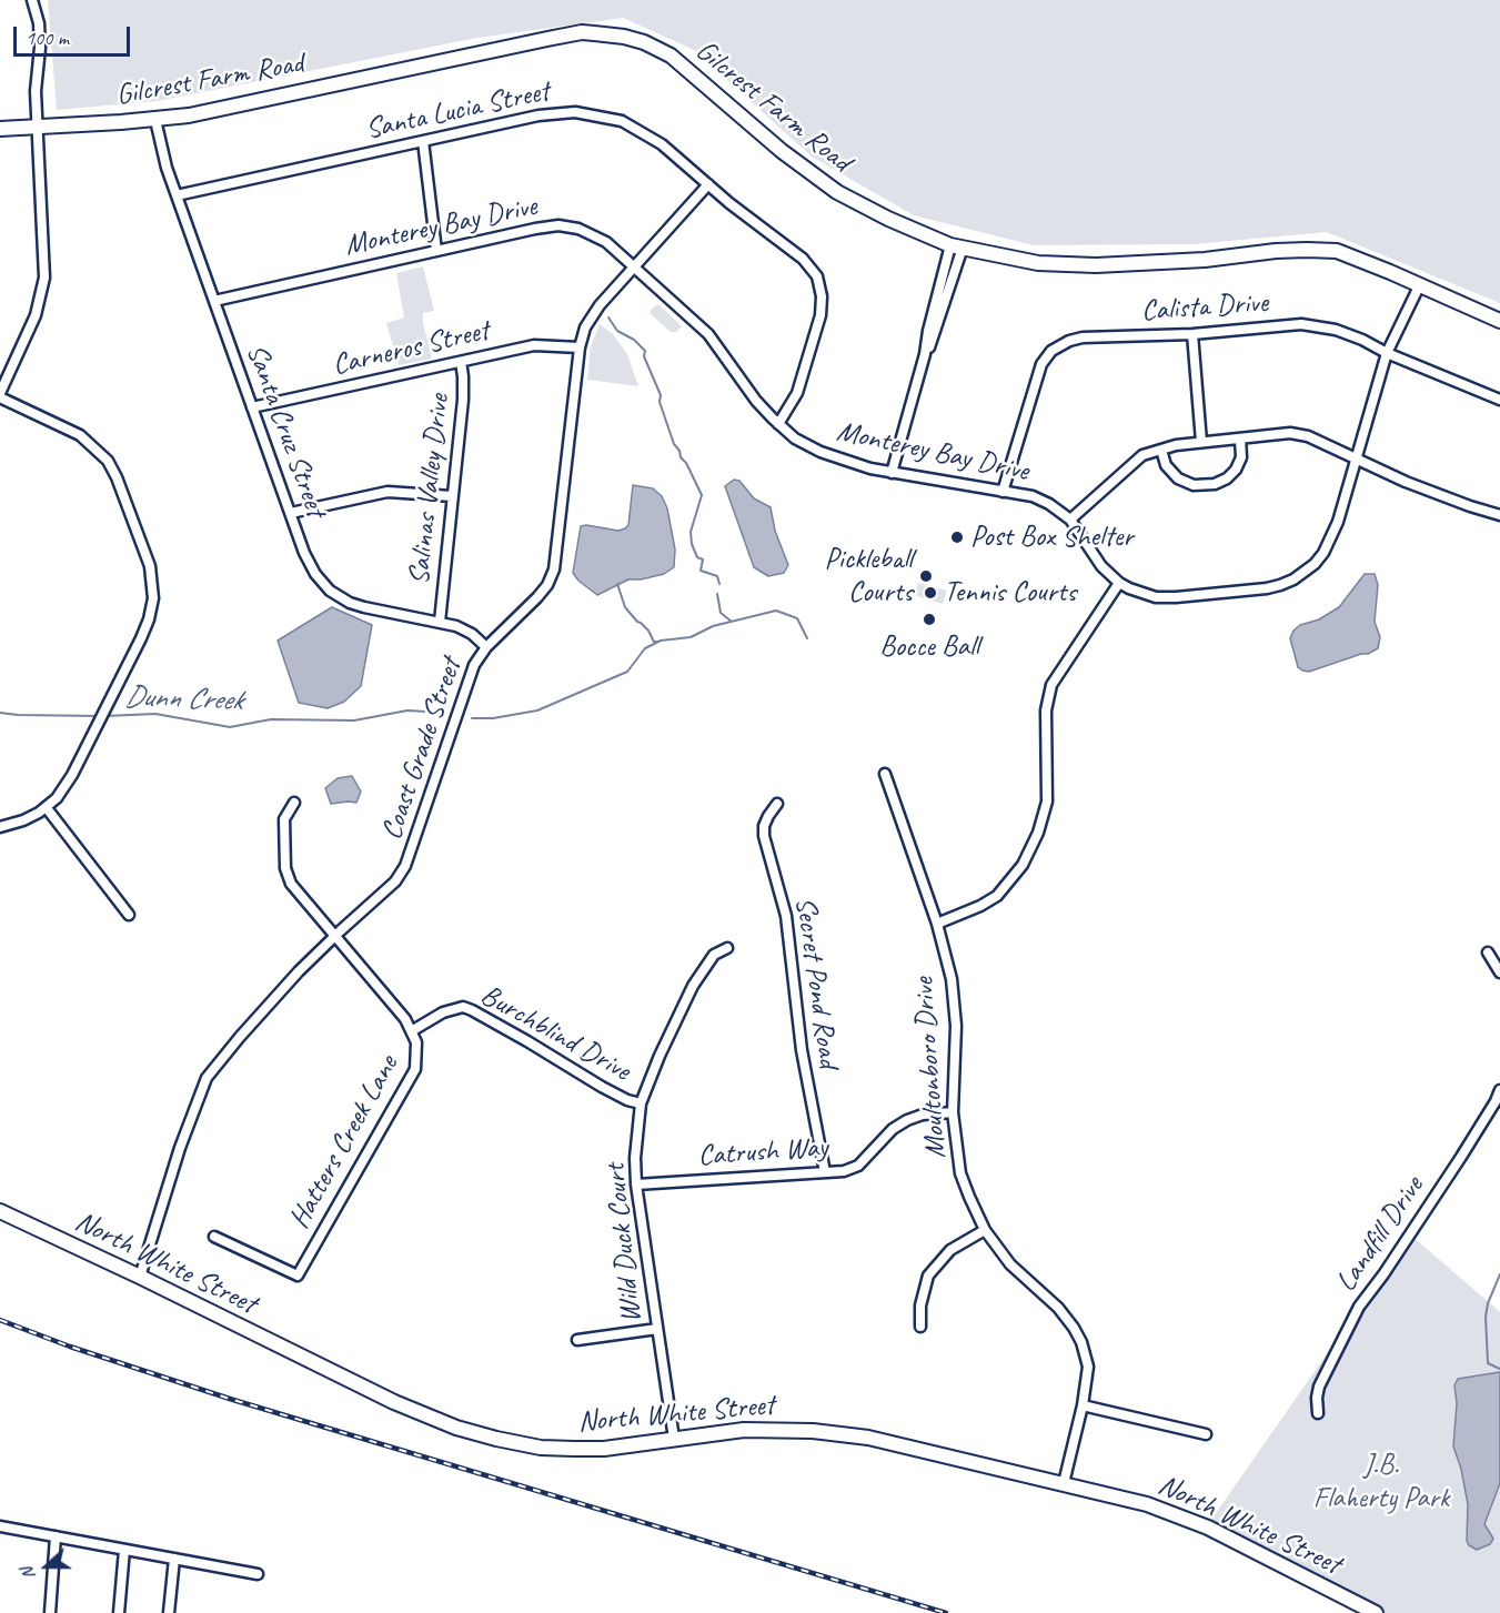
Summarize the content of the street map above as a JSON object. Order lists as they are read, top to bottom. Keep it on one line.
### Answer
{"streets":{"main road":["Gilcrest Farm Road","North White Street"],"street":["Santa Lucia Street","Monterey Bay Drive","Calista Drive","Carneros Street","Santa Cruz Street","Salinas Valley Drive","Coast Grade Street","Secret Pond Road","Burchblind Drive","Moultonboro Drive","Hatters Creek Lane","Catrush Way","Landfill Drive","Wild Duck Court"]},"crossings":[["Gilcrest Farm Road","Monterey Bay Drive"],["Gilcrest Farm Road","Santa Cruz Street"],["Santa Lucia Street","Monterey Bay Drive"],["Santa Lucia Street","Santa Cruz Street"],["Santa Lucia Street","Coast Grade Street"],["Monterey Bay Drive","Calista Drive"],["Monterey Bay Drive","Santa Cruz Street"],["Monterey Bay Drive","Coast Grade Street"],["Carneros Street","Santa Cruz Street"],["Carneros Street","Salinas Valley Drive"],["Carneros Street","Coast Grade Street"],["Santa Cruz Street","Salinas Valley Drive"],["Santa Cruz Street","Coast Grade Street"],["Coast Grade Street","Hatters Creek Lane"],["Coast Grade Street","North White Street"],["Secret Pond Road","Catrush Way"],["Burchblind Drive","Hatters Creek Lane"],["Burchblind Drive","Wild Duck Court"],["Moultonboro Drive","Catrush Way"],["Moultonboro Drive","North White Street"],["Catrush Way","Wild Duck Court"],["Wild Duck Court","North White Street"]],"water":["Dunn Creek"],"parks":["J.B. Flaherty Park"],"places":["Post Box Shelter","Pickleball Courts","Tennis Courts","Bocce Ball"],"scale_bar":"100 m","north":"left"}
